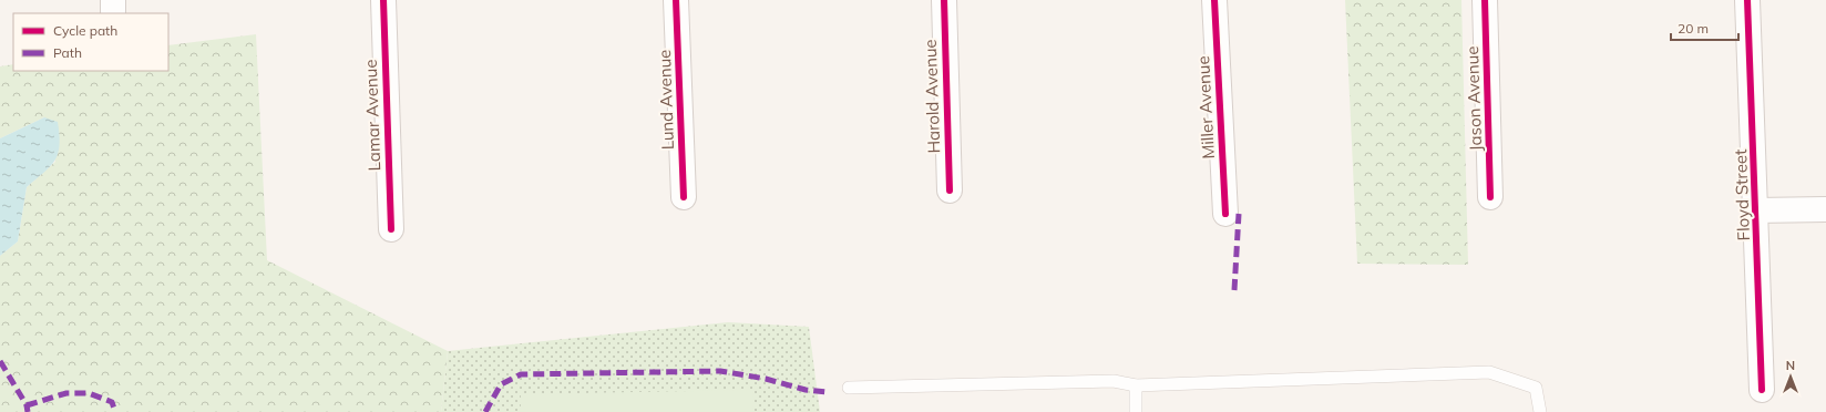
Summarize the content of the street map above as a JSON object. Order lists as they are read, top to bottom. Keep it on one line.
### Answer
{"streets":{"street":["Harold Avenue","Jason Avenue","Lund Avenue","Miller Avenue","Lamar Avenue","Floyd Street"]},"legend":["Cycle path","Path"],"scale_bar":"20 m","north":"top"}
